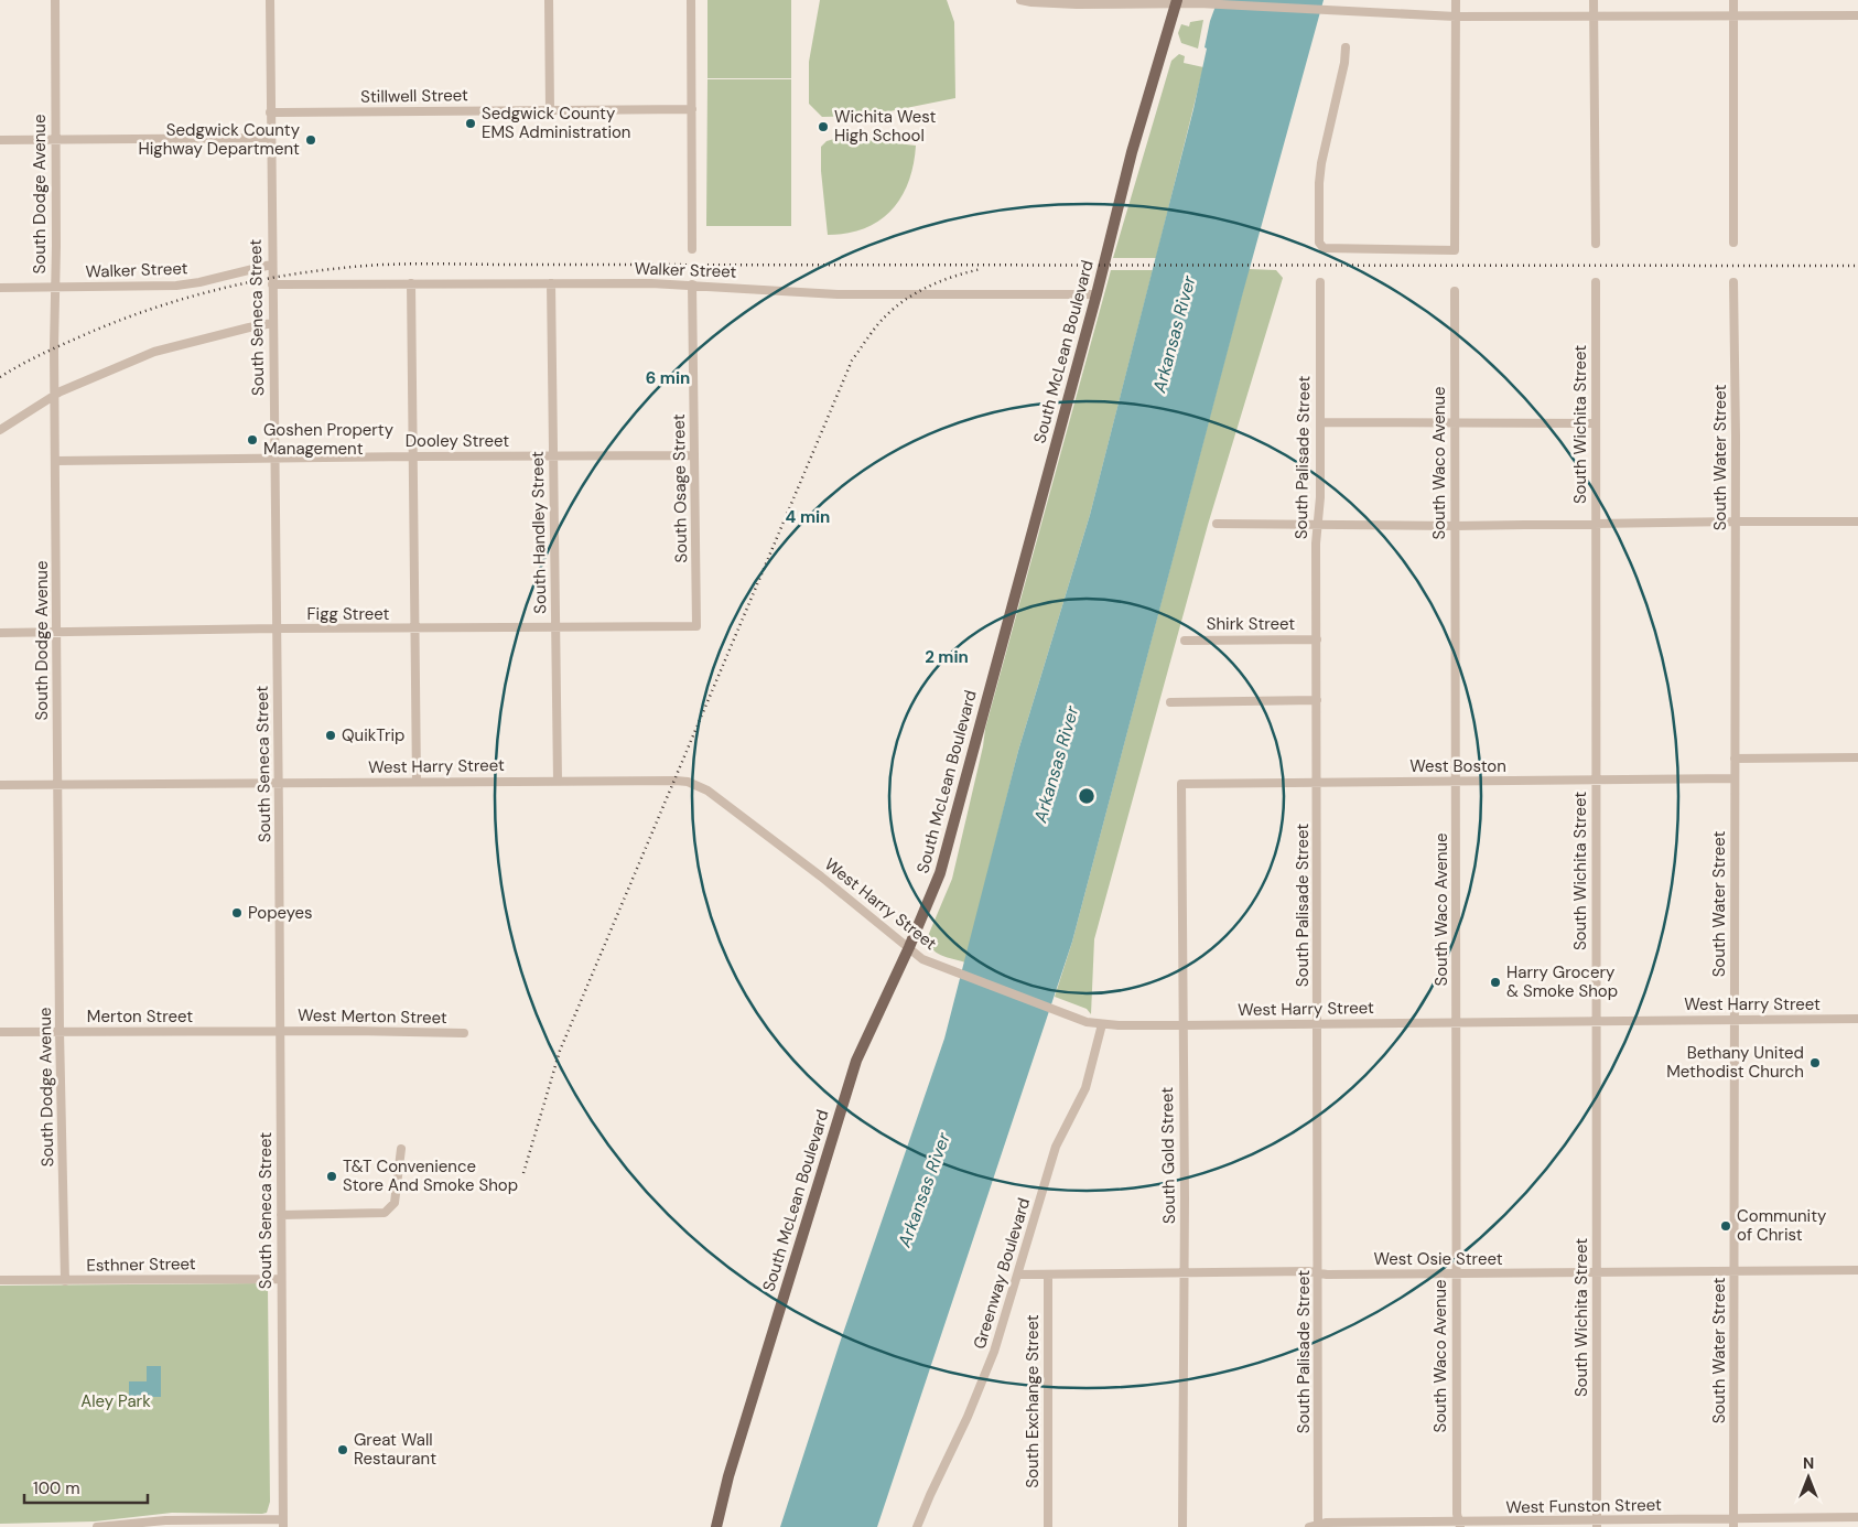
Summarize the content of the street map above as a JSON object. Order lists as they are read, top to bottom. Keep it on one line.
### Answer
{"streets":{"main road":["South McLean Boulevard"],"street":["Stillwell Street","South Dodge Avenue","Walker Street","South Seneca Street","South Wichita Street","Dooley Street","South Palisade Street","South Water Street","South Waco Avenue","South Osage Street","South Handley Street","Figg Street","Shirk Street","West Harry Street","West Boston","Merton Street","West Merton Street","South Gold Street","West Osie Street","Esthner Street","Greenway Boulevard","South Exchange Street","West Funston Street"]},"crossings":[["Stillwell Street","South Seneca Street"],["South Dodge Avenue","Walker Street"],["South Dodge Avenue","Dooley Street"],["South Dodge Avenue","Figg Street"],["South Dodge Avenue","West Harry Street"],["South Dodge Avenue","Merton Street"],["South Dodge Avenue","Esthner Street"],["Walker Street","South Seneca Street"],["Walker Street","South McLean Boulevard"],["Walker Street","South Osage Street"],["Walker Street","South Handley Street"],["South Seneca Street","Dooley Street"],["South Seneca Street","Figg Street"],["South Seneca Street","West Harry Street"],["South Seneca Street","Merton Street"],["South Seneca Street","West Merton Street"],["South Seneca Street","Esthner Street"],["South McLean Boulevard","West Harry Street"],["South Wichita Street","West Harry Street"],["South Wichita Street","West Boston"],["South Wichita Street","West Osie Street"],["South Wichita Street","West Funston Street"],["Dooley Street","South Osage Street"],["Dooley Street","South Handley Street"],["South Palisade Street","Shirk Street"],["South Palisade Street","West Harry Street"],["South Palisade Street","West Boston"],["South Palisade Street","West Osie Street"],["South Palisade Street","West Funston Street"],["South Water Street","West Harry Street"],["South Water Street","West Boston"],["South Water Street","West Osie Street"],["South Water Street","West Funston Street"],["South Waco Avenue","West Harry Street"],["South Waco Avenue","West Boston"],["South Waco Avenue","West Osie Street"],["South Waco Avenue","West Funston Street"],["South Osage Street","Figg Street"],["South Handley Street","Figg Street"],["South Handley Street","West Harry Street"],["West Harry Street","South Gold Street"],["West Harry Street","Greenway Boulevard"],["West Boston","South Gold Street"],["Merton Street","West Merton Street"],["South Gold Street","West Osie Street"],["West Osie Street","Greenway Boulevard"],["West Osie Street","South Exchange Street"]],"water":["Arkansas River"],"parks":["Aley Park"],"places":["Sedgwick County EMS Administration","Wichita West High School","Sedgwick County Highway Department","Goshen Property Management","QuikTrip","Popeyes","Harry Grocery & Smoke Shop","Bethany United Methodist Church","T&T Convenience Store And Smoke Shop","Community of Christ","Great Wall Restaurant"],"scale_bar":"100 m","north":"top","rings":["6 min","4 min","2 min"]}
